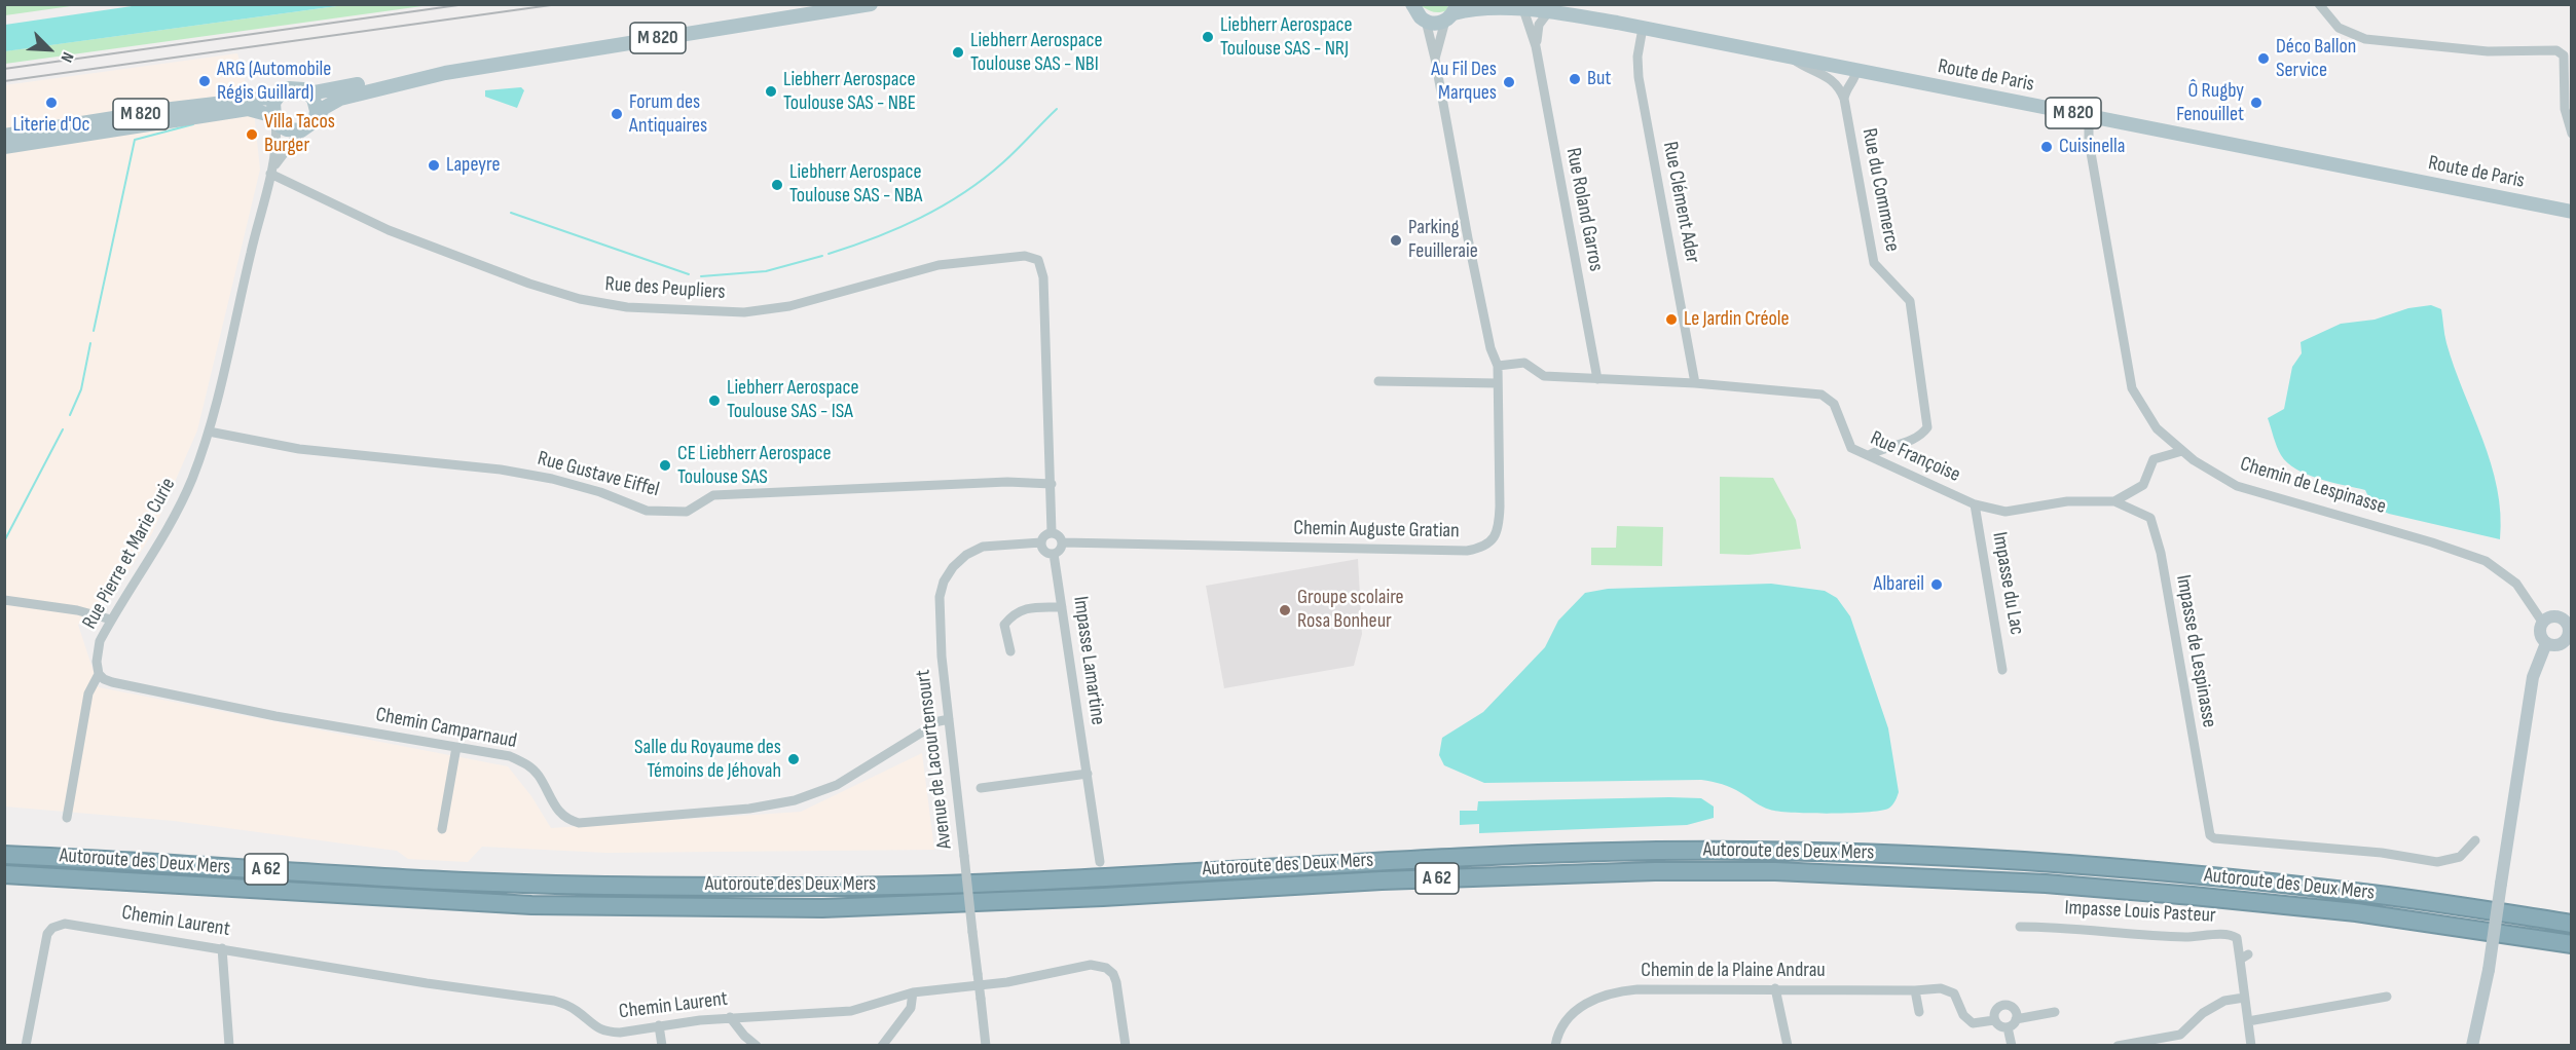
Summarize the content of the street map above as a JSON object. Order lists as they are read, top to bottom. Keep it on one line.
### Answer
{"streets":{"highway":["Autoroute des Deux Mers","A 62"],"main road":["M 820","Route de Paris"],"street":["Rue du Commerce","Rue Clément Ader","Rue Roland Garros","Rue des Peupliers","Rue Françoise","Rue Gustave Eiffel","Chemin de Lespinasse","Chemin Auguste Gratian","Rue Pierre et Marie Curie","Impasse du Lac","Impasse de Lespinasse","Impasse Lamartine","Chemin Camparnaud","Avenue de Lacourtensourt","Impasse Louis Pasteur","Chemin Laurent","Chemin de la Plaine Andrau"]},"crossings":[["M 820","Rue Pierre et Marie Curie"],["Route de Paris","Rue Clément Ader"],["Route de Paris","Rue Roland Garros"],["Route de Paris","Chemin de Lespinasse"],["Route de Paris","Chemin Auguste Gratian"],["Rue du Commerce","Rue Françoise"],["Rue Clément Ader","Rue Françoise"],["Rue Roland Garros","Rue Françoise"],["Rue des Peupliers","Rue Gustave Eiffel"],["Rue des Peupliers","Rue Pierre et Marie Curie"],["Rue Françoise","Chemin de Lespinasse"],["Rue Françoise","Chemin Auguste Gratian"],["Rue Françoise","Impasse du Lac"],["Rue Françoise","Impasse de Lespinasse"],["Rue Gustave Eiffel","Rue Pierre et Marie Curie"],["Chemin Auguste Gratian","Impasse Lamartine"],["Chemin Auguste Gratian","Avenue de Lacourtensourt"],["Rue Pierre et Marie Curie","Chemin Camparnaud"],["Impasse Lamartine","Avenue de Lacourtensourt"],["Chemin Camparnaud","Avenue de Lacourtensourt"]],"places":["Liebherr Aerospace Toulouse SAS - NRJ","Liebherr Aerospace Toulouse SAS - NBI","Déco Ballon Service","But","ARG (Automobile Régis Guillard)","Au Fil Des Marques","Liebherr Aerospace Toulouse SAS - NBE","Literie d'Oc","Ô Rugby Fenouillet","Forum des Antiquaires","Villa Tacos Burger","Cuisinella","Lapeyre","Liebherr Aerospace Toulouse SAS - NBA","Parking Feuilleraie","Le Jardin Créole","Liebherr Aerospace Toulouse SAS - ISA","CE Liebherr Aerospace Toulouse SAS","Albareil","Groupe scolaire Rosa Bonheur","Salle du Royaume des Témoins de Jéhovah"],"north":"bottom right"}
